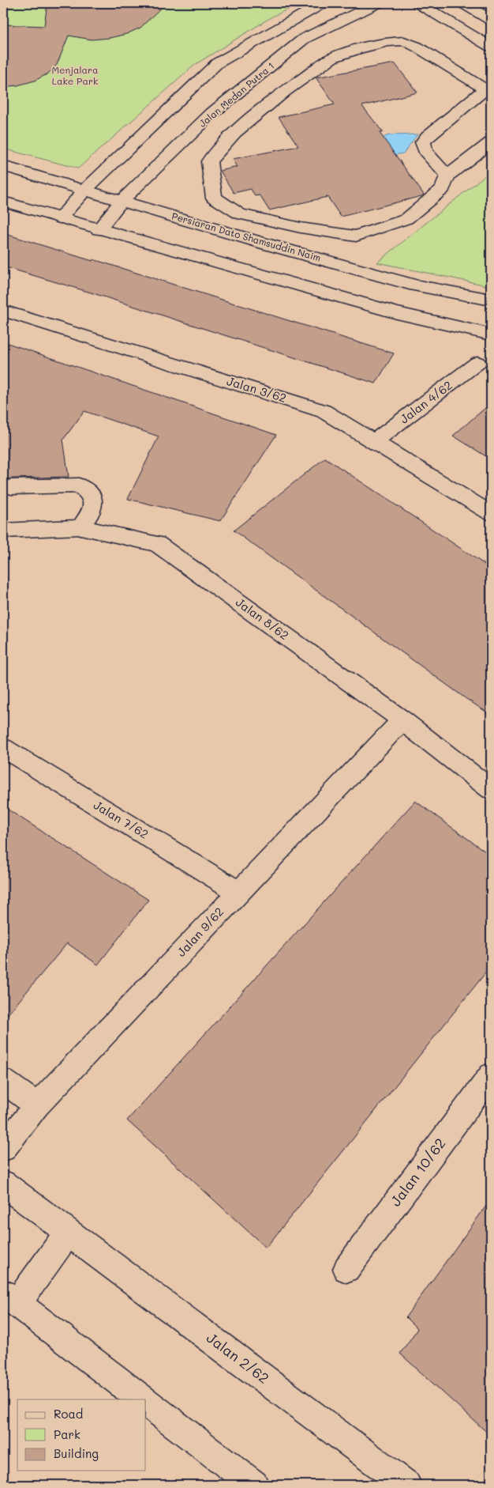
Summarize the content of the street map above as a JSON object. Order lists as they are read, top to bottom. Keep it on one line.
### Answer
{"streets":{"street":["Jalan Medan Putra 1","Persiaran Dato Shamsuddin Naim","Jalan 3/62","Jalan 4/62","Jalan 8/62","Jalan 7/62","Jalan 9/62","Jalan 10/62","Jalan 2/62"]},"crossings":[["Jalan Medan Putra 1","Persiaran Dato Shamsuddin Naim"],["Jalan 3/62","Jalan 4/62"],["Jalan 8/62","Jalan 9/62"],["Jalan 7/62","Jalan 9/62"]],"parks":["Menjalara Lake Park"],"legend":["Road","Park","Building"]}
